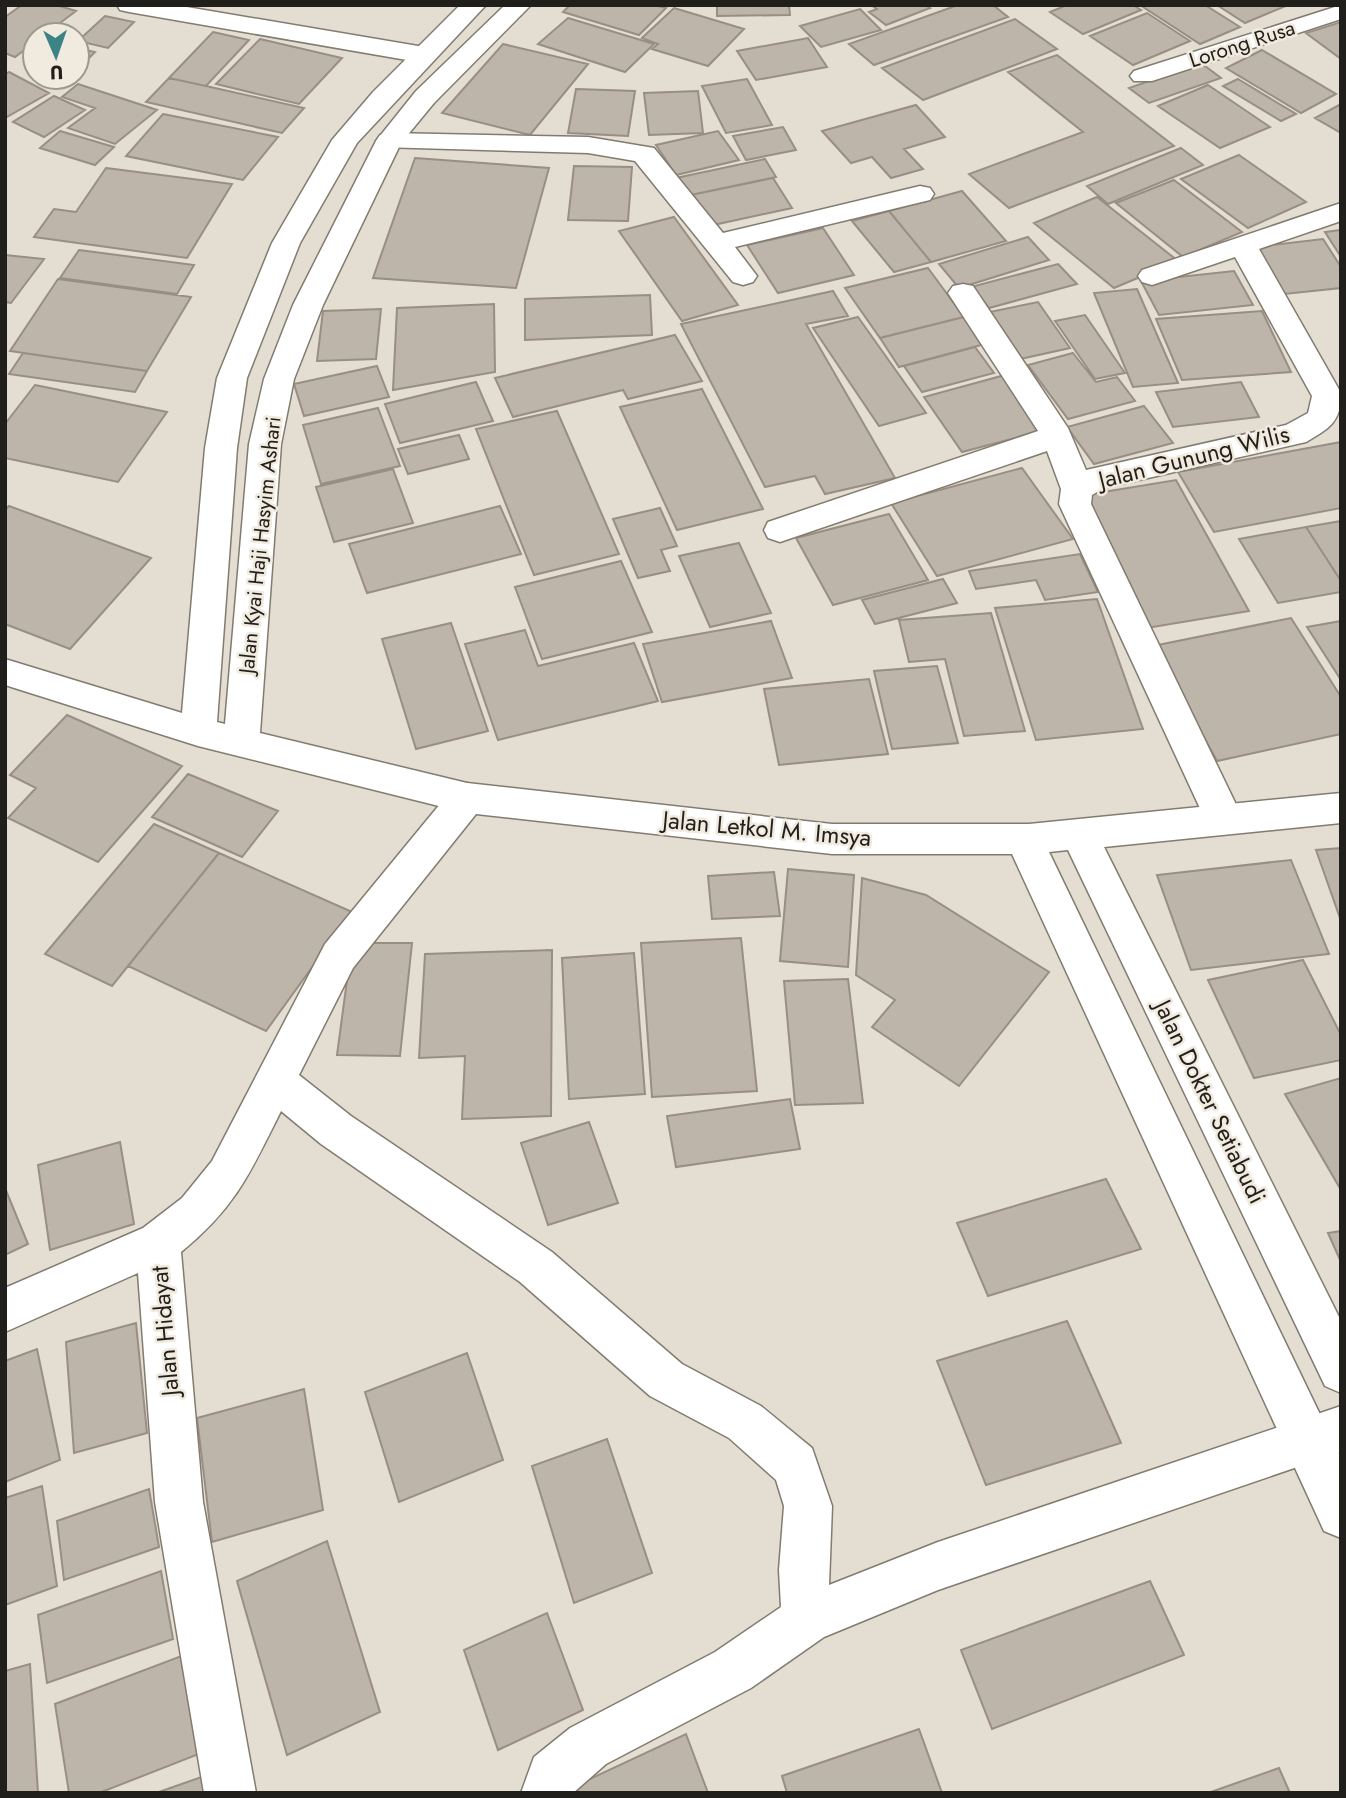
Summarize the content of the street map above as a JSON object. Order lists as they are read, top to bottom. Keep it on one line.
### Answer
{"streets":{"street":["Lorong Rusa","Jalan Gunung Wilis","Jalan Kyai Haji Hasyim Ashari","Jalan Letkol M. Imsya","Jalan Dokter Setiabudi","Jalan Hidayat"]},"crossings":[["Jalan Gunung Wilis","Jalan Letkol M. Imsya"],["Jalan Kyai Haji Hasyim Ashari","Jalan Letkol M. Imsya"],["Jalan Letkol M. Imsya","Jalan Dokter Setiabudi"],["Jalan Letkol M. Imsya","Jalan Hidayat"]],"north":"bottom"}
